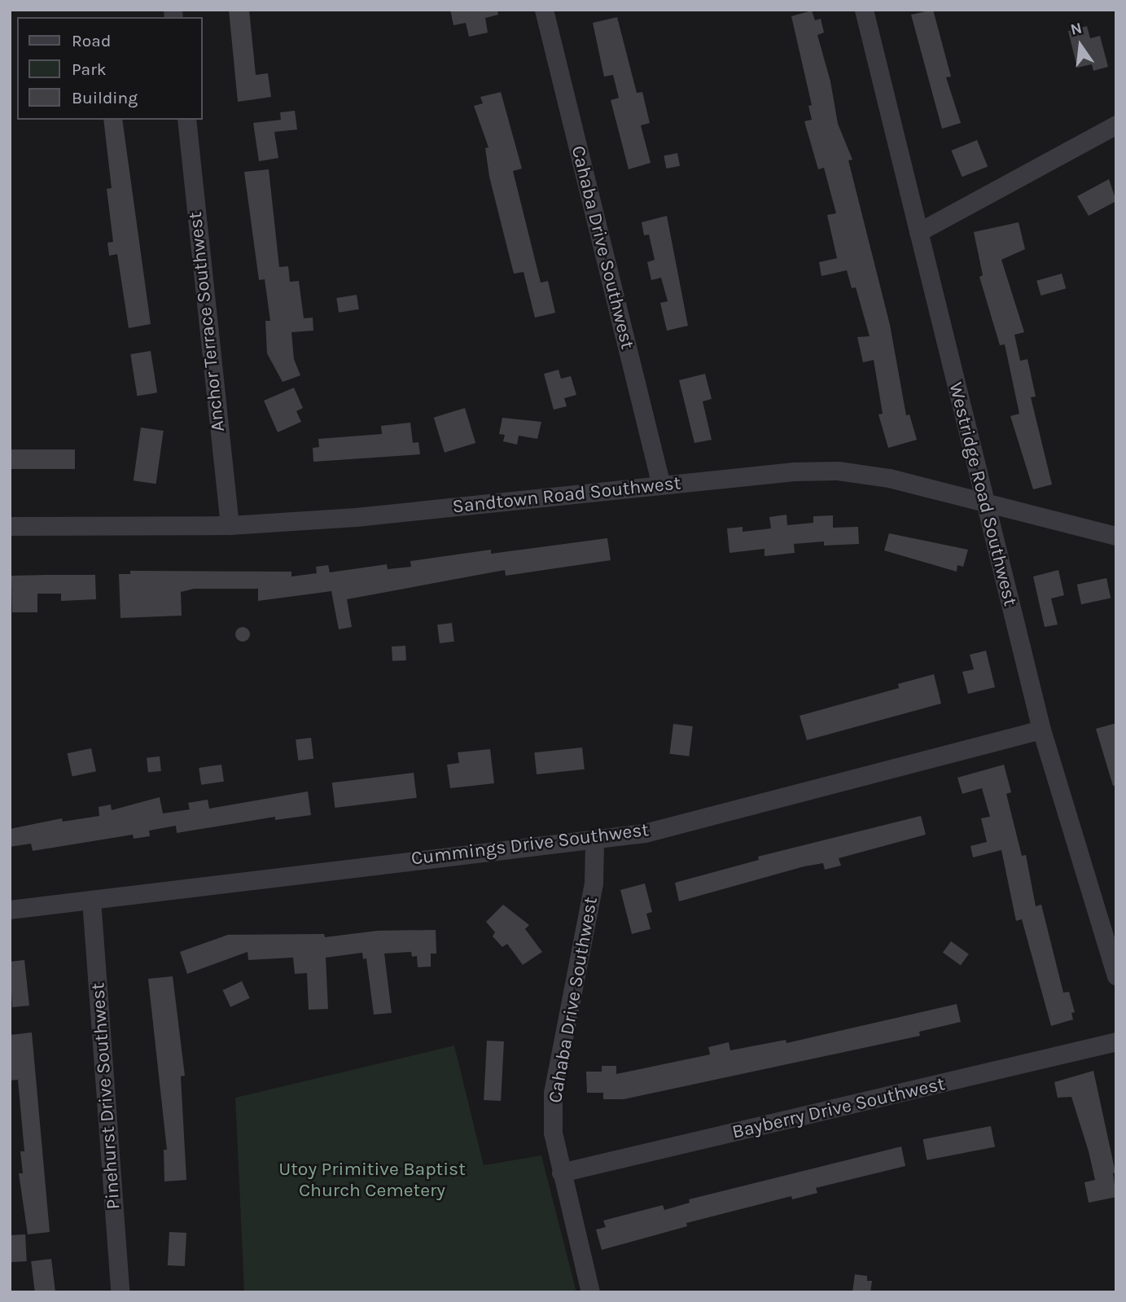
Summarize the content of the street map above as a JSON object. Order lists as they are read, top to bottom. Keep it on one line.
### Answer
{"streets":{"street":["Cahaba Drive Southwest","Anchor Terrace Southwest","Westridge Road Southwest","Sandtown Road Southwest","Cummings Drive Southwest","Pinehurst Drive Southwest","Bayberry Drive Southwest"]},"crossings":[["Cahaba Drive Southwest","Sandtown Road Southwest"],["Cahaba Drive Southwest","Cummings Drive Southwest"],["Cahaba Drive Southwest","Bayberry Drive Southwest"],["Anchor Terrace Southwest","Sandtown Road Southwest"],["Westridge Road Southwest","Sandtown Road Southwest"],["Westridge Road Southwest","Cummings Drive Southwest"],["Cummings Drive Southwest","Pinehurst Drive Southwest"]],"parks":["Utoy Primitive Baptist Church Cemetery"],"legend":["Road","Park","Building"],"north":"top"}
